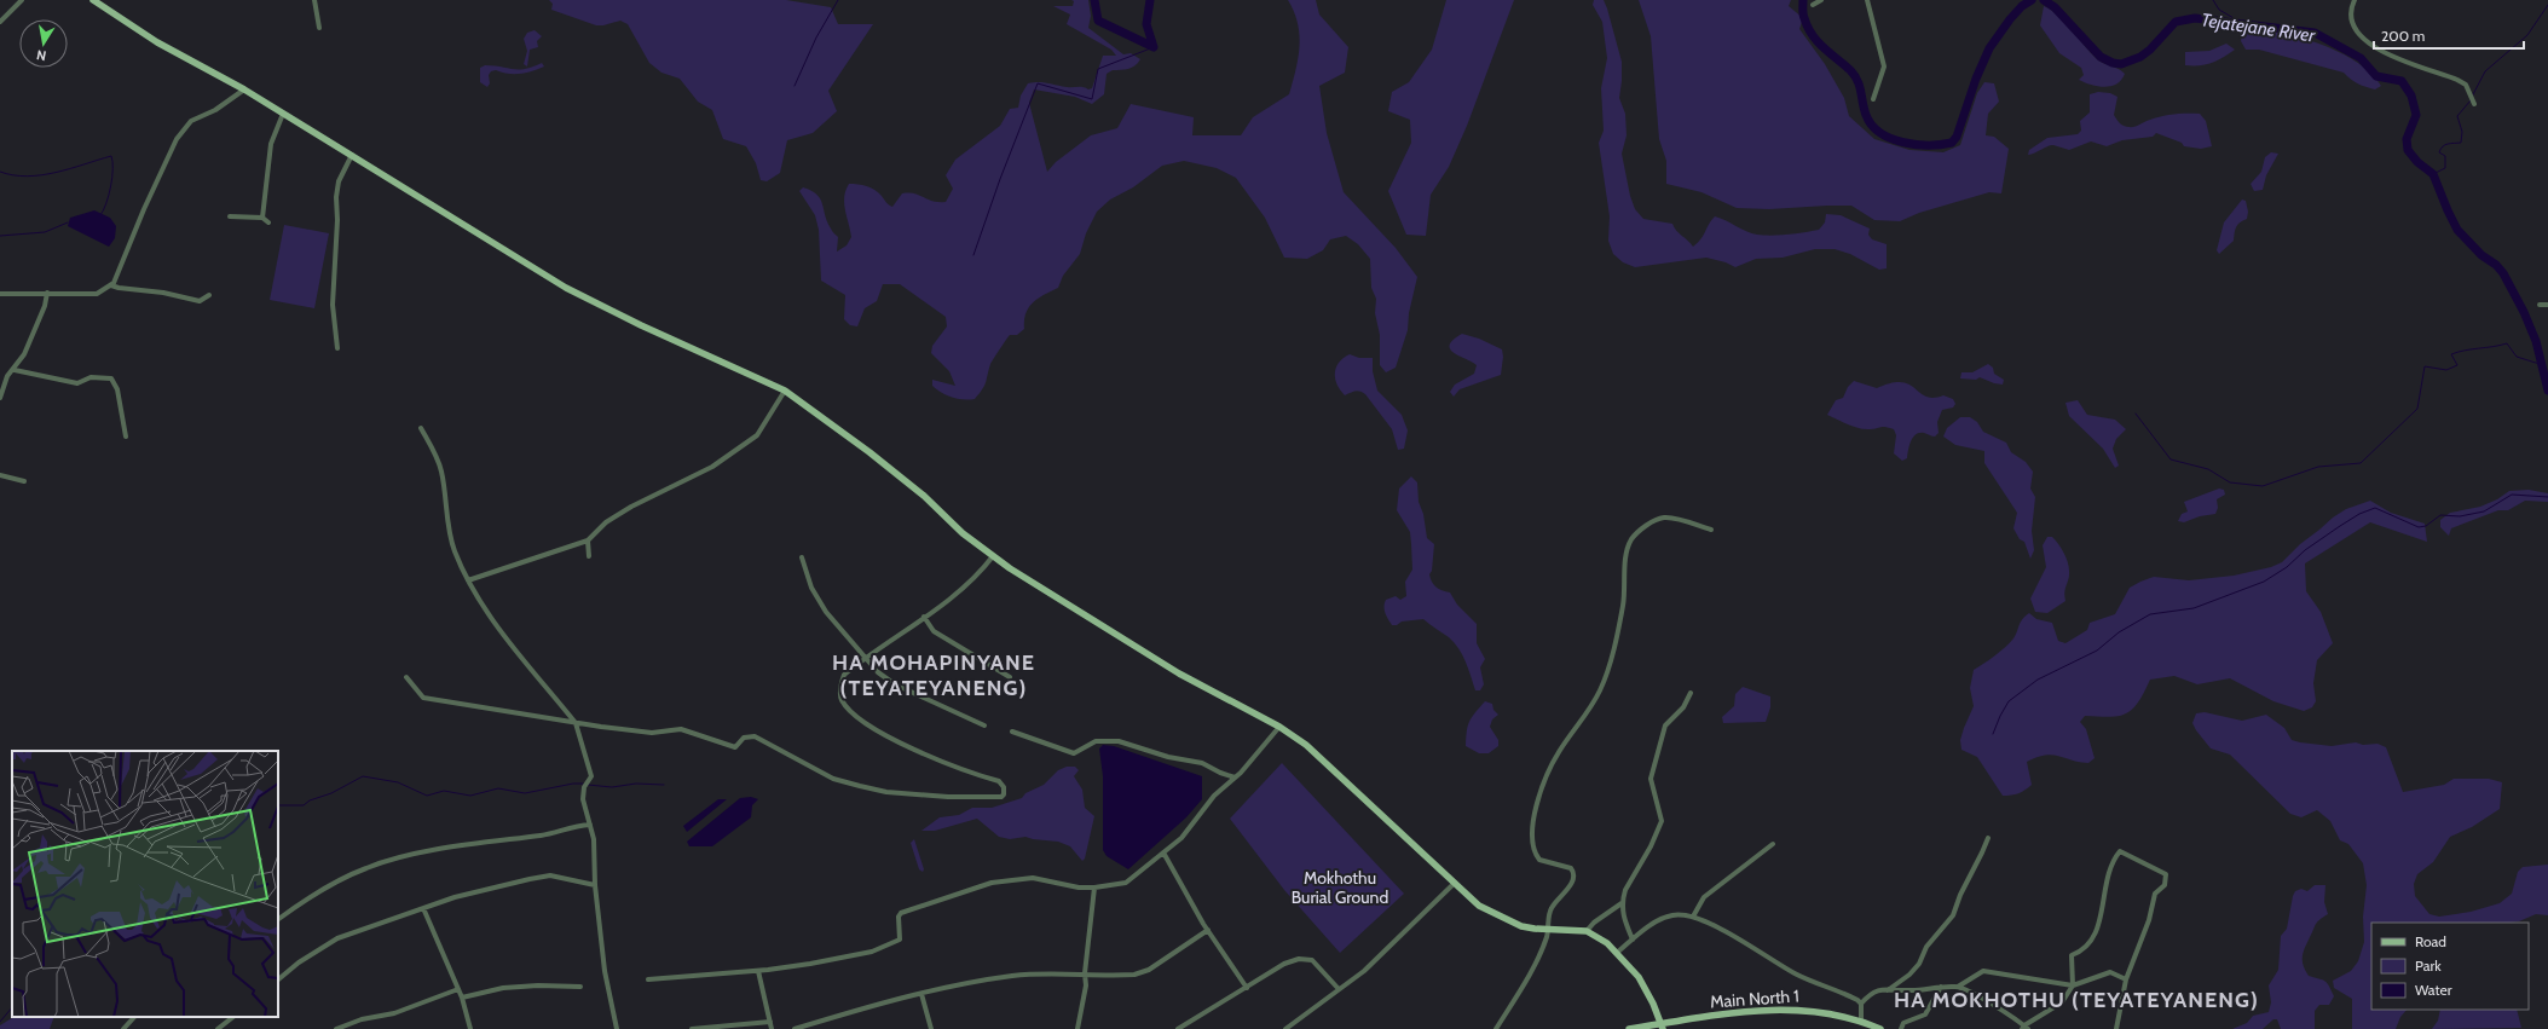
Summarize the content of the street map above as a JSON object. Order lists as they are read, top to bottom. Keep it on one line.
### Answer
{"streets":{"main road":["Main North 1"]},"districts":["HA MOHAPINYANE (TEYATEYANENG)","HA MOKHOTHU (TEYATEYANENG)"],"water":["Tejatejane River"],"parks":["Mokhothu Burial Ground"],"legend":["Road","Park","Water"],"scale_bar":"200 m","north":"bottom"}
